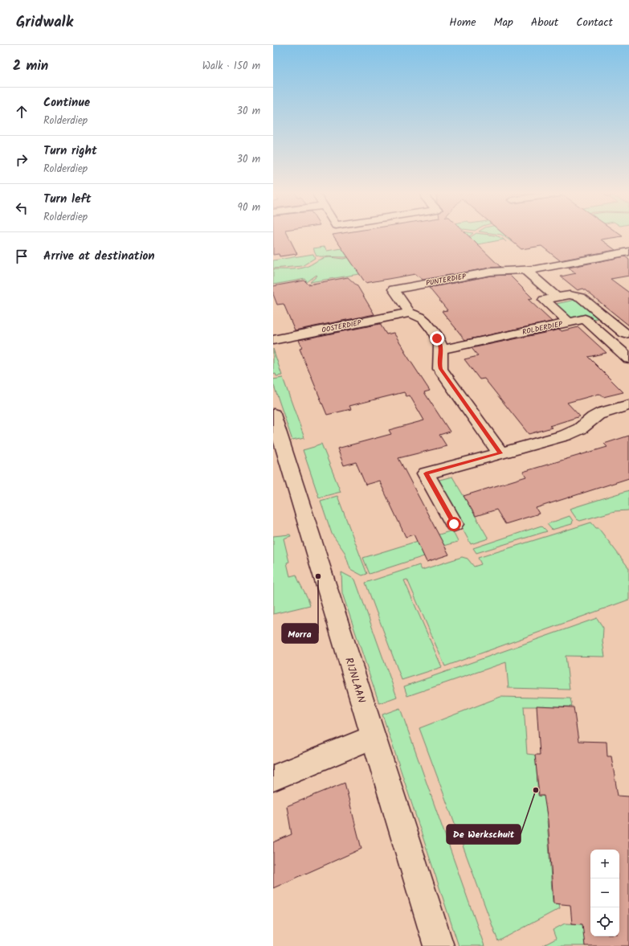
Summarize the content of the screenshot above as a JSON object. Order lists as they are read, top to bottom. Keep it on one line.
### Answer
{"streets":{"street":["PUNTERDIEP","OOSTERDIEP","ROLDERDIEP","RIJNLAAN"]},"crossings":[["PUNTERDIEP","OOSTERDIEP"]],"places":["Morra","De Werkschuit"],"page":{"header":"Gridwalk","nav":["Home","Map","About","Contact"],"heading":["2 min","Walk · 150 m"],"list":[["Continue","Rolderdiep","30 m"],["Turn right","Rolderdiep","30 m"],["Turn left","Rolderdiep","90 m"],"Arrive at destination"],"map_buttons":["+","−"]}}
